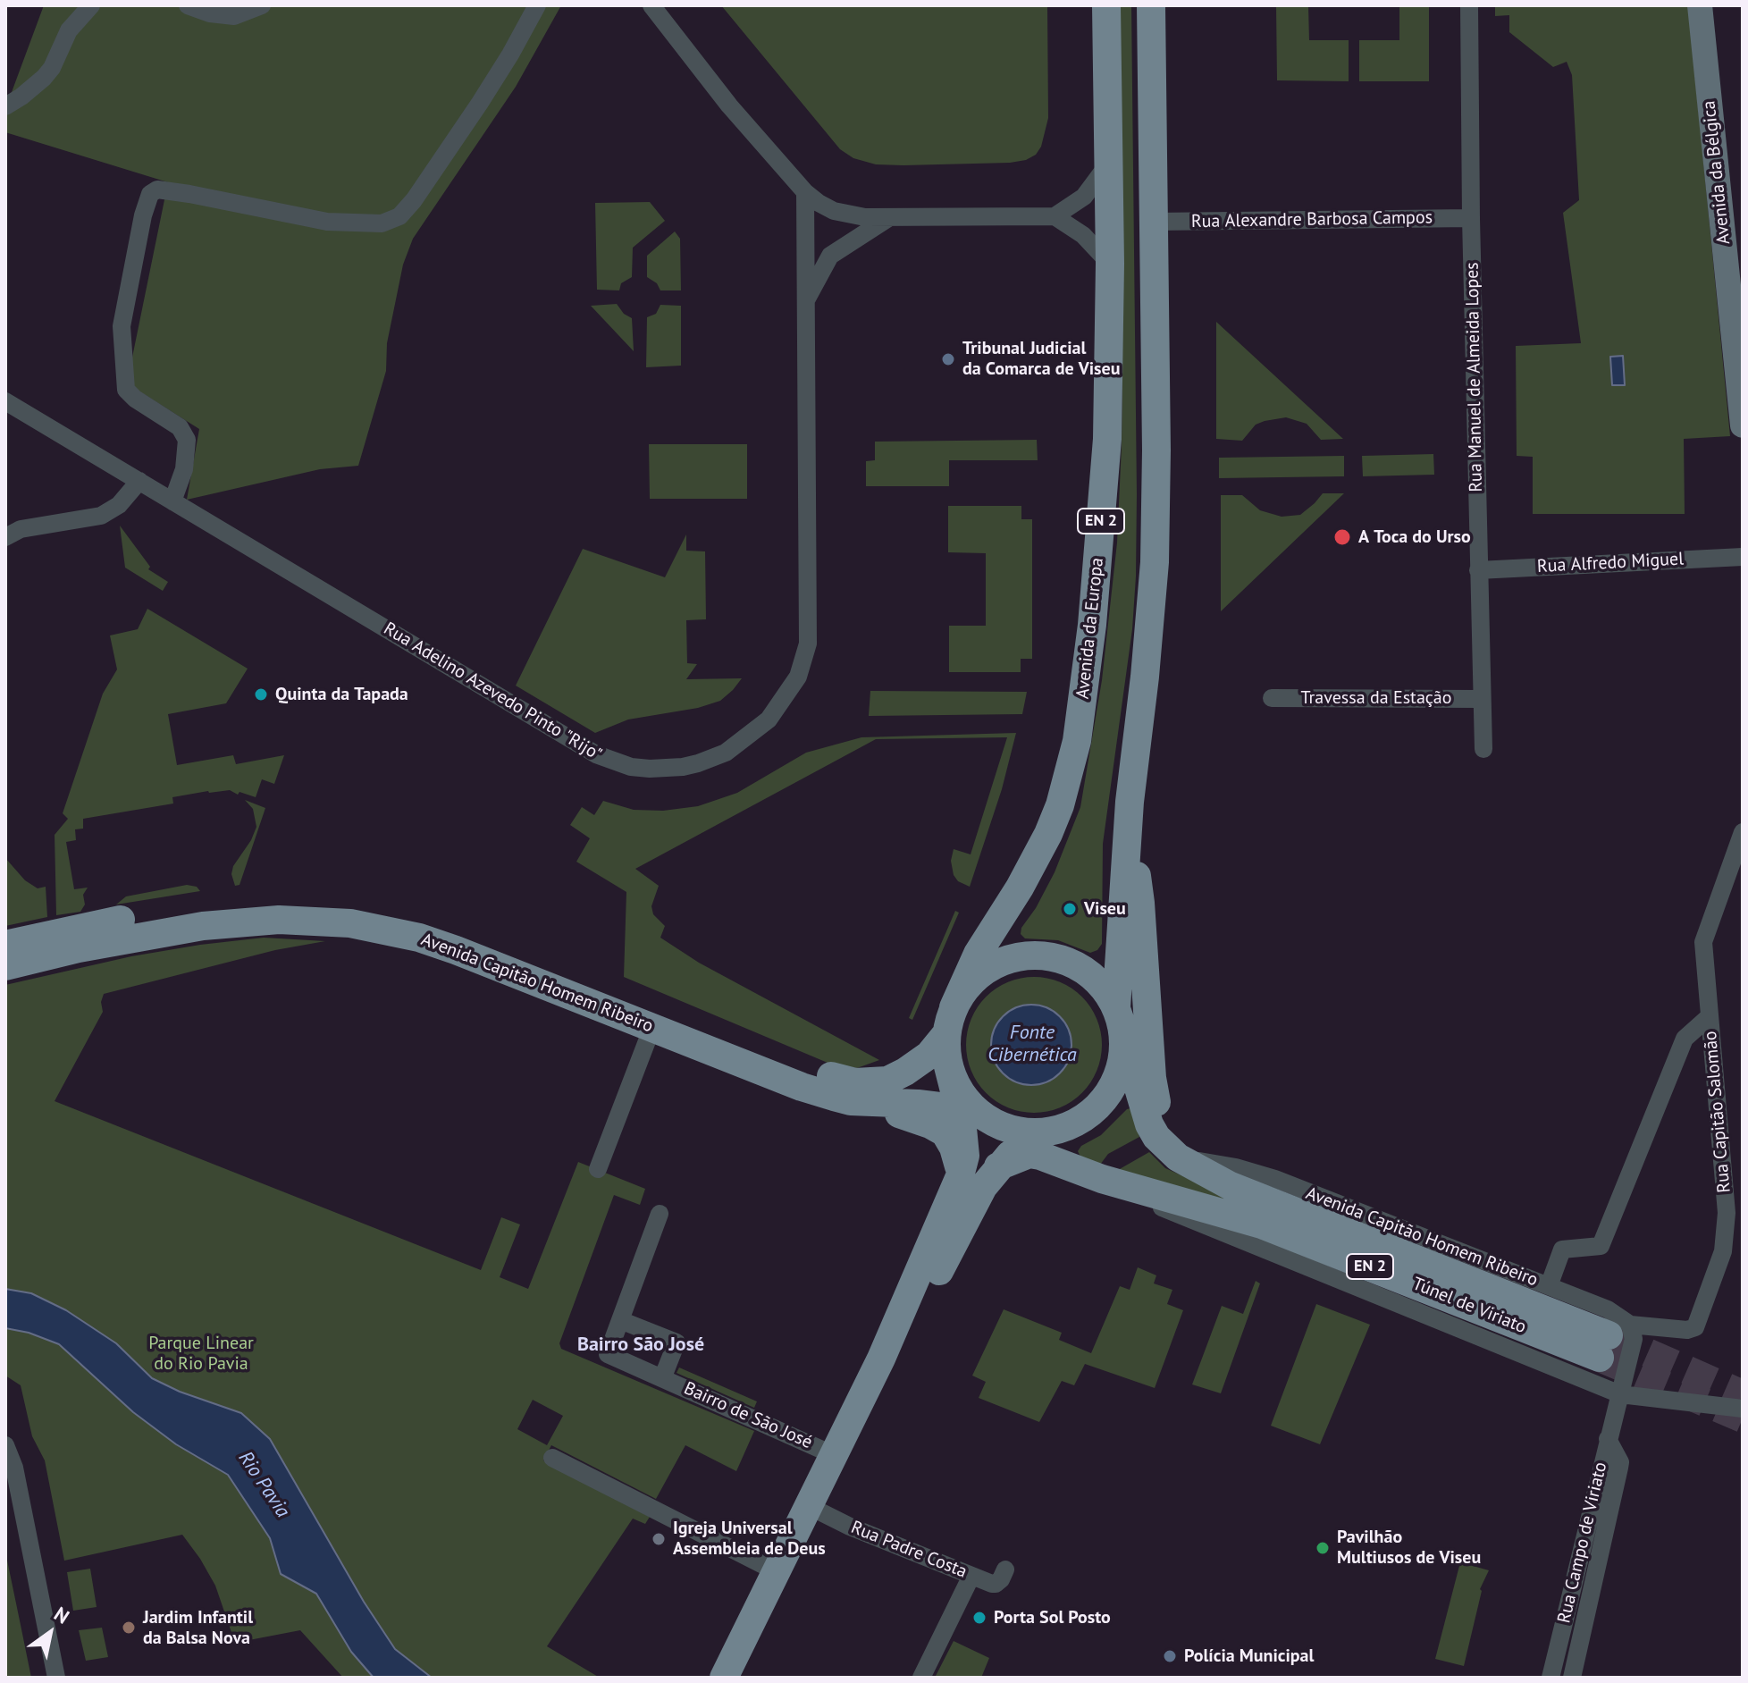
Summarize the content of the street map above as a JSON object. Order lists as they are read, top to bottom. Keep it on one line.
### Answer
{"streets":{"main road":["Avenida da Bélgica","EN 2","Avenida da Europa","Avenida Capitão Homem Ribeiro","Túnel de Viriato"],"street":["Rua Alexandre Barbosa Campos","Rua Manuel de Almeida Lopes","Rua Alfredo Miguel","Rua Adelino Azevedo Pinto \"Rijo\"","Travessa da Estação","Rua Capitão Salomão","Bairro de São José","Rua Campo de Viriato","Rua Padre Costa"]},"crossings":[["Rua Alexandre Barbosa Campos","Rua Manuel de Almeida Lopes"],["Rua Manuel de Almeida Lopes","Rua Alfredo Miguel"],["Rua Manuel de Almeida Lopes","Travessa da Estação"],["EN 2","Túnel de Viriato"],["Avenida da Europa","Avenida Capitão Homem Ribeiro"],["Avenida da Europa","Túnel de Viriato"],["Avenida Capitão Homem Ribeiro","Rua Capitão Salomão"],["Avenida Capitão Homem Ribeiro","Túnel de Viriato"],["Rua Capitão Salomão","Túnel de Viriato"]],"districts":["Bairro São José"],"water":["Fonte Cibernética","Rio Pavia"],"parks":["Parque Linear do Rio Pavia"],"places":["Tribunal Judicial da Comarca de Viseu","A Toca do Urso","Quinta da Tapada","Viseu","Igreja Universal Assembleia de Deus","Pavilhão Multiusos de Viseu","Porta Sol Posto","Jardim Infantil da Balsa Nova","Polícia Municipal"],"north":"top right"}
